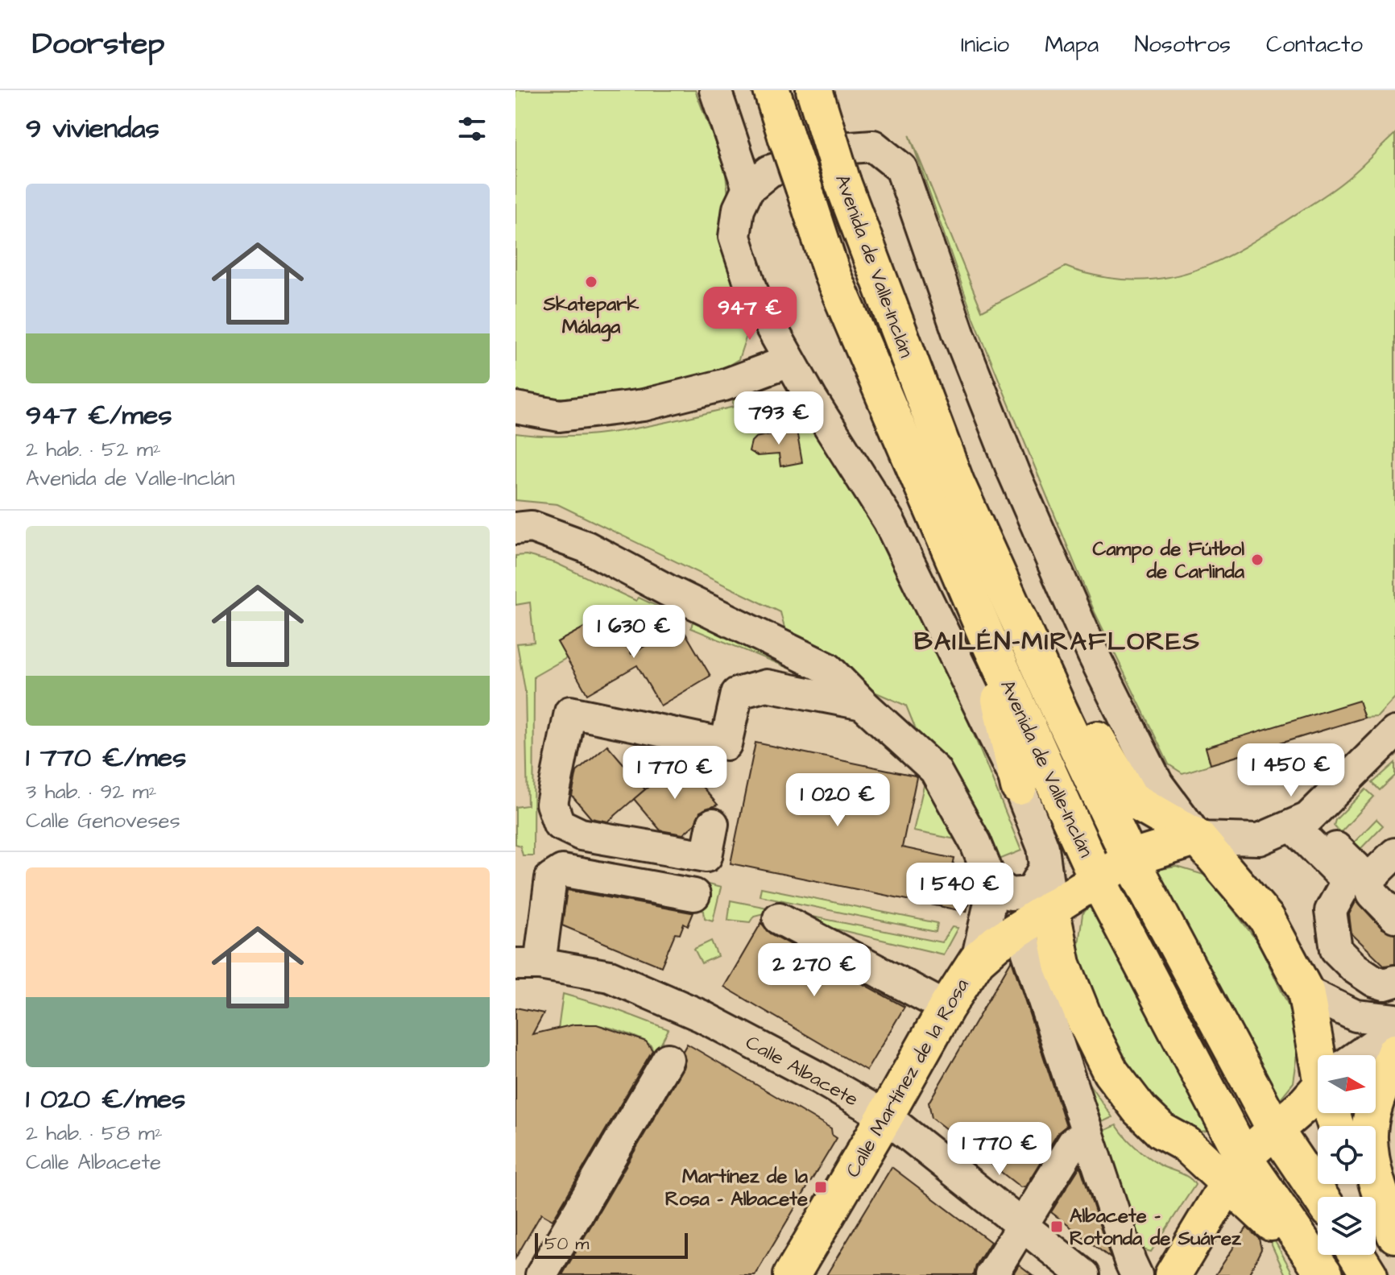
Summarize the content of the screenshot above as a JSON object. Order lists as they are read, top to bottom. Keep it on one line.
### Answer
{"streets":{"main road":["Avenida de Valle-Inclán","Calle Martínez de la Rosa"],"street":["Calle Albacete"]},"crossings":[["Avenida de Valle-Inclán","Calle Martínez de la Rosa"],["Calle Albacete","Calle Martínez de la Rosa"]],"districts":["BAILÉN-MIRAFLORES"],"places":{"other":["Skatepark Málaga","Campo de Fútbol de Carlinda"],"transit":["Martínez de la Rosa - Albacete","Albacete - Rotonda de Suárez"]},"scale_bar":"50 m","north":"right","page":{"header":"Doorstep","nav":["Inicio","Mapa","Nosotros","Contacto"],"heading":"9 viviendas","list":[{"name":"947 €/mes","note":"2 hab. · 52 m² · Avenida de Valle-Inclán"},{"name":"1 770 €/mes","note":"3 hab. · 92 m² · Calle Genoveses"},{"name":"1 020 €/mes","note":"2 hab. · 58 m² · Calle Albacete"}],"price":["947 €","793 €","1 630 €","1 450 €","1 770 €","1 020 €","1 540 €","2 270 €","1 770 €"],"scale":"50 m"}}
